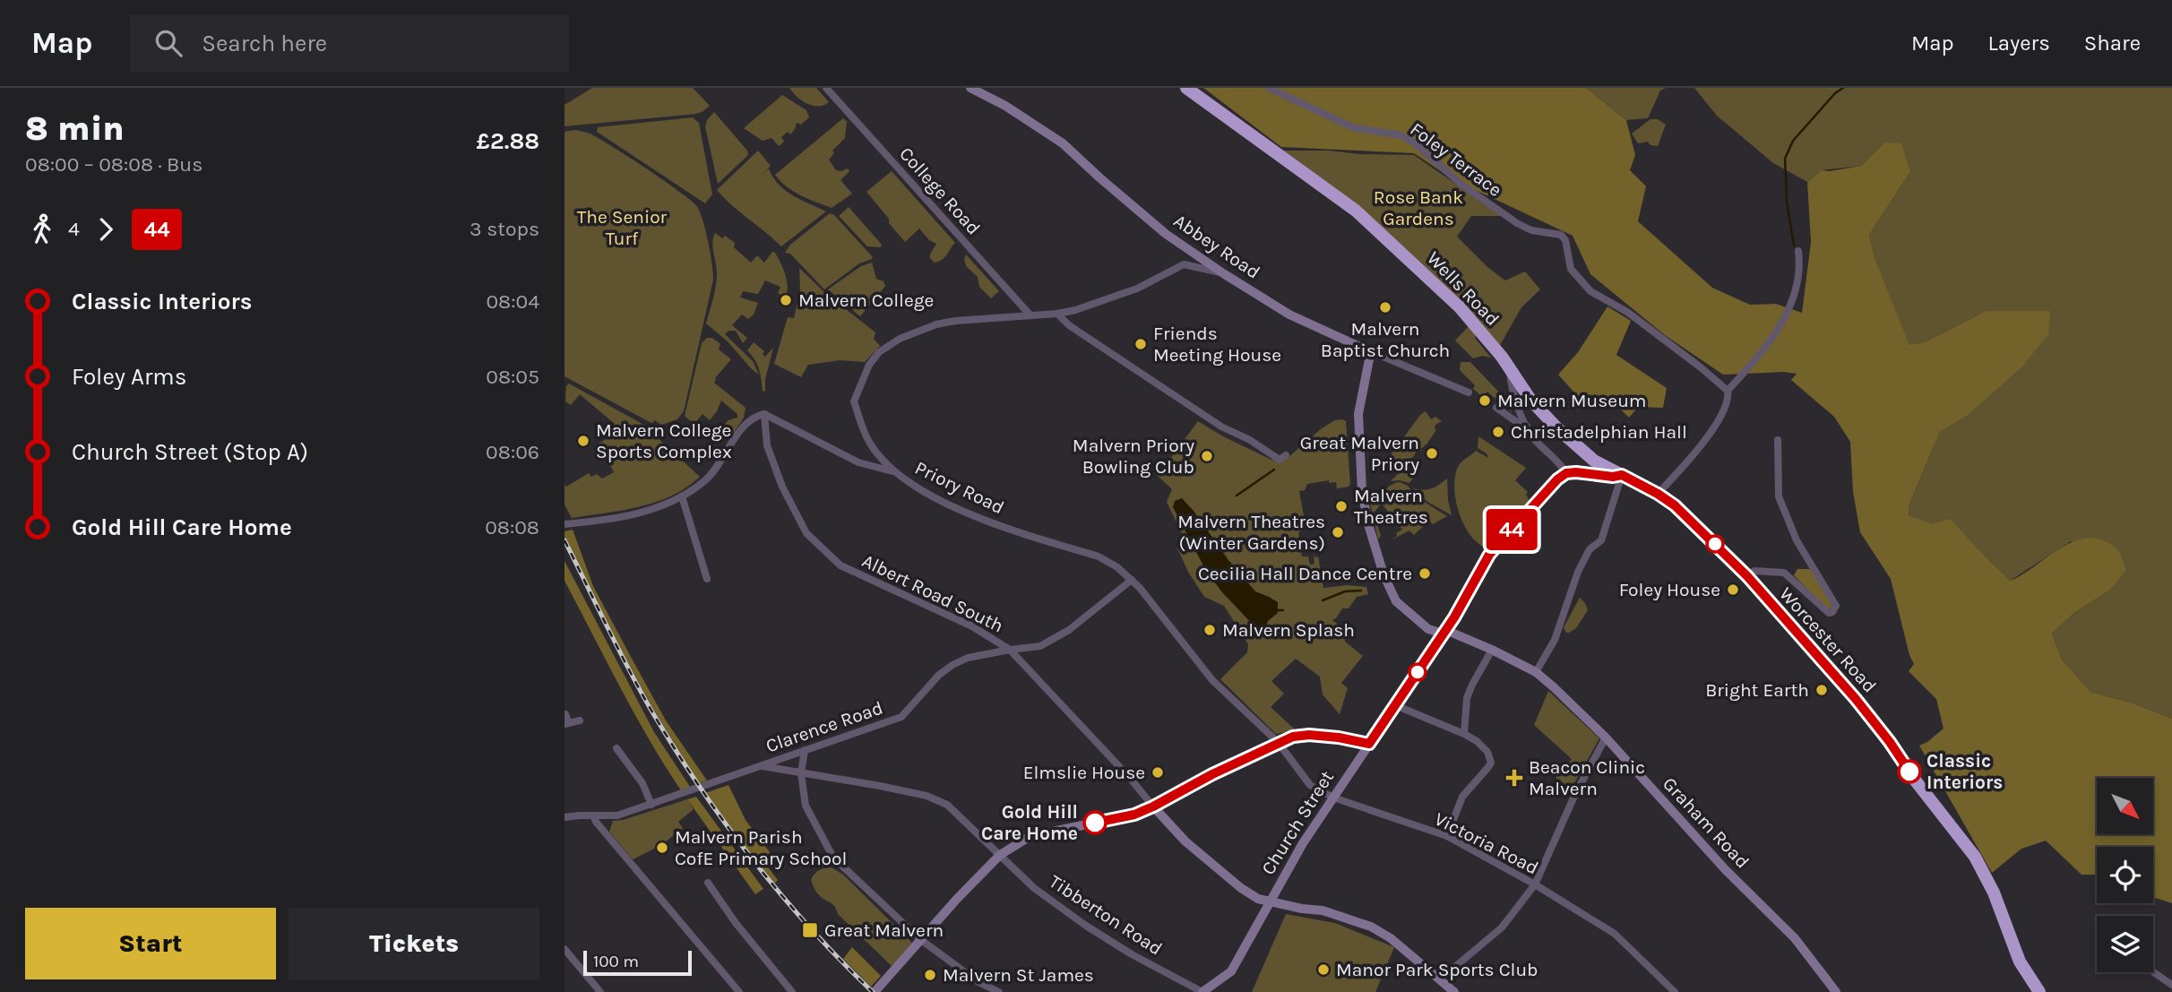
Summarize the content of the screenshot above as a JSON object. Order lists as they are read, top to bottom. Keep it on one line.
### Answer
{"streets":{"highway":["Wells Road","Worcester Road"],"street":["Foley Terrace","College Road","Abbey Road","Priory Road","Albert Road South","Clarence Road","Church Street","Graham Road","Victoria Road","Tibberton Road"]},"crossings":[["College Road","Priory Road"],["Abbey Road","Priory Road"],["Abbey Road","Graham Road"],["Wells Road","Worcester Road"],["Priory Road","Clarence Road"],["Priory Road","Victoria Road"],["Albert Road South","Clarence Road"],["Clarence Road","Tibberton Road"],["Church Street","Graham Road"],["Church Street","Victoria Road"],["Church Street","Tibberton Road"]],"parks":["Rose Bank Gardens","The Senior Turf"],"places":{"other":["Malvern College","Malvern Baptist Church","Friends Meeting House","Malvern Museum","Christadelphian Hall","Malvern College Sports Complex","Great Malvern Priory","Malvern Priory Bowling Club","Malvern Theatres","Malvern Theatres (Winter Gardens)","Cecilia Hall Dance Centre","Foley House","Malvern Splash","Bright Earth","Classic Interiors","Elmslie House","Gold Hill Care Home","Malvern Parish CofE Primary School","Manor Park Sports Club","Malvern St James"],"health":["Beacon Clinic Malvern"],"transit":["Great Malvern"]},"lines":["bus line 44"],"scale_bar":"100 m","north":"bottom right","page":{"header":"Map","search":"Search here","nav":["Map","Layers","Share"],"heading":["8 min","08:00 – 08:08 · Bus","£2.88"],"on_map":"44","legs":["4","44","3 stops"],"list":[{"name":"Classic Interiors","value":"08:04"},{"name":"Foley Arms","value":"08:05"},{"name":"Church Street (Stop A)","value":"08:06"},{"name":"Gold Hill Care Home","value":"08:08"}],"buttons":["Start","Tickets"],"scale":"100 m"}}
